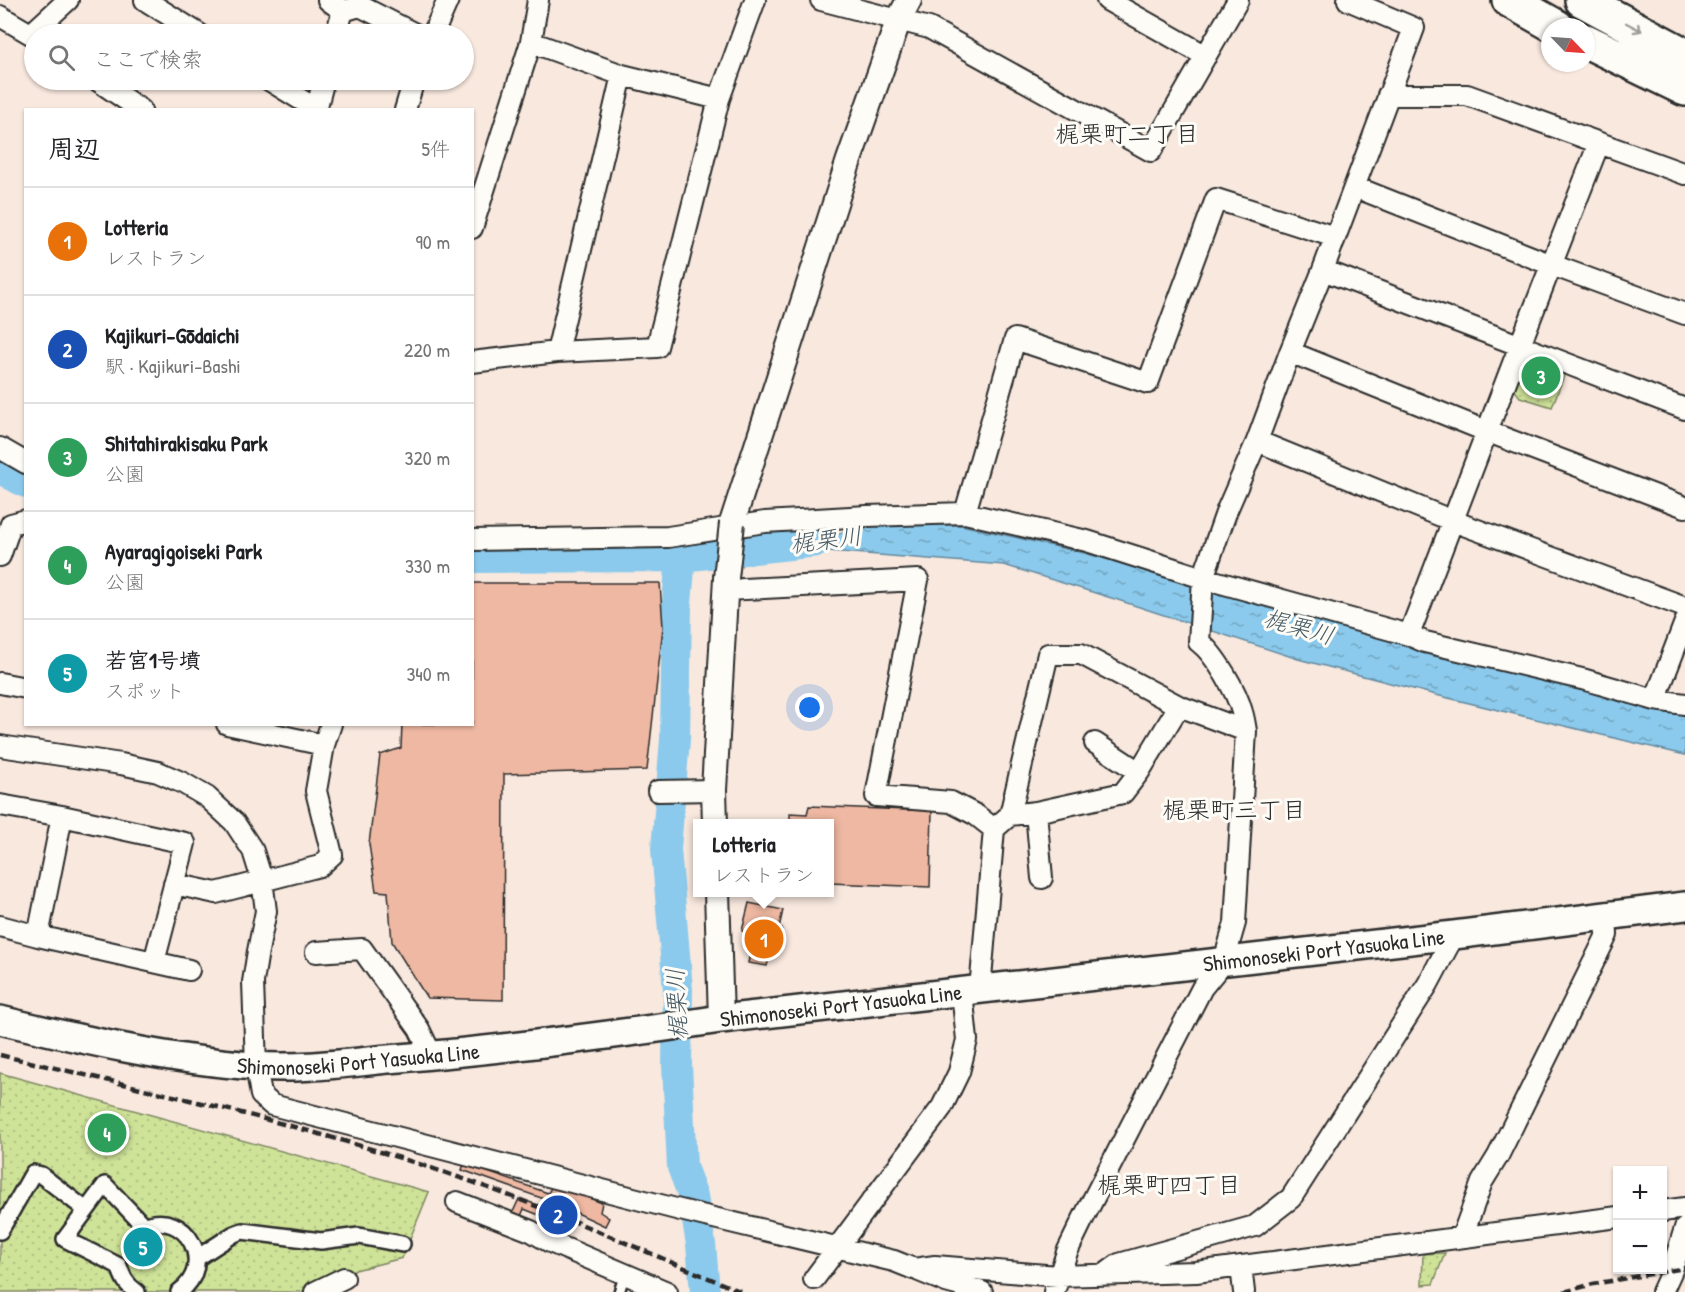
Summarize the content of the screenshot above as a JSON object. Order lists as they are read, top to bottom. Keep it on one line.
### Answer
{"streets":{"main road":["Shimonoseki Port Yasuoka Line"]},"districts":["梶栗町二丁目","梶栗町三丁目","梶栗町四丁目"],"water":["梶栗川"],"north":"bottom right","page":{"search":"ここで検索","heading":["周辺","5件"],"list":[{"mark":"1","name":"Lotteria","note":"レストラン","value":"90 m"},{"mark":"2","name":"Kajikuri-Gōdaichi","note":"駅 · Kajikuri-Bashi","value":"220 m"},{"mark":"3","name":"Shitahirakisaku Park","note":"公園","value":"320 m"},{"mark":"4","name":"Ayaragigoiseki Park","note":"公園","value":"330 m"},{"mark":"5","name":"若宮1号墳","note":"スポット","value":"340 m"}],"pins":["3","1","4","2","5"],"popup":["Lotteria","レストラン"],"map_buttons":["+","−"]}}
